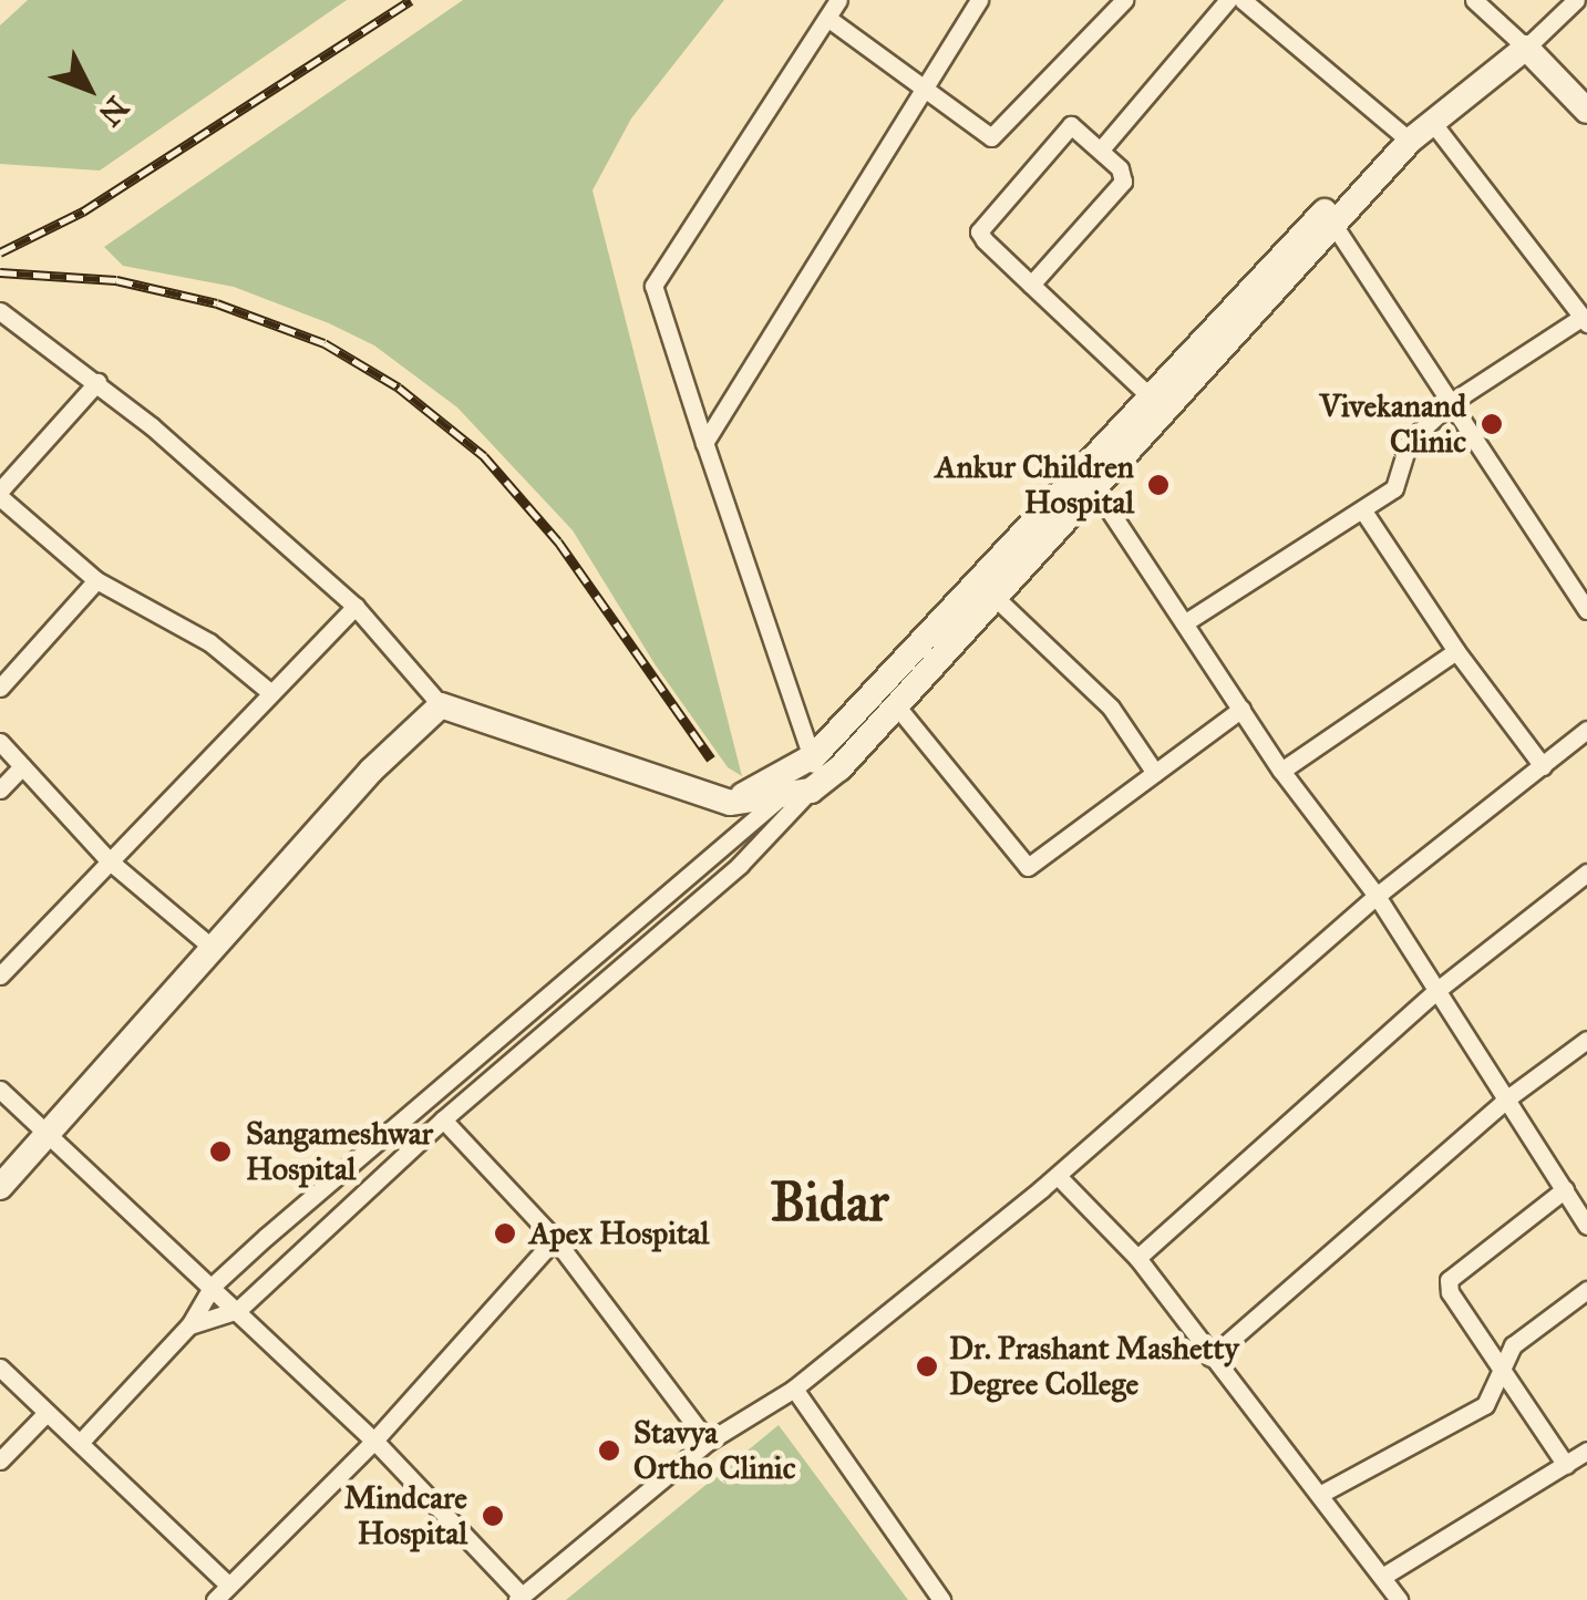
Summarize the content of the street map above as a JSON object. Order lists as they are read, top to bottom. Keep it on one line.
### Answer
{"districts":["Bidar"],"places":["Vivekanand Clinic","Ankur Children Hospital","Sangameshwar Hospital","Apex Hospital","Dr. Prashant Mashetty Degree College","Stavya Ortho Clinic","Mindcare Hospital"],"north":"bottom right"}
